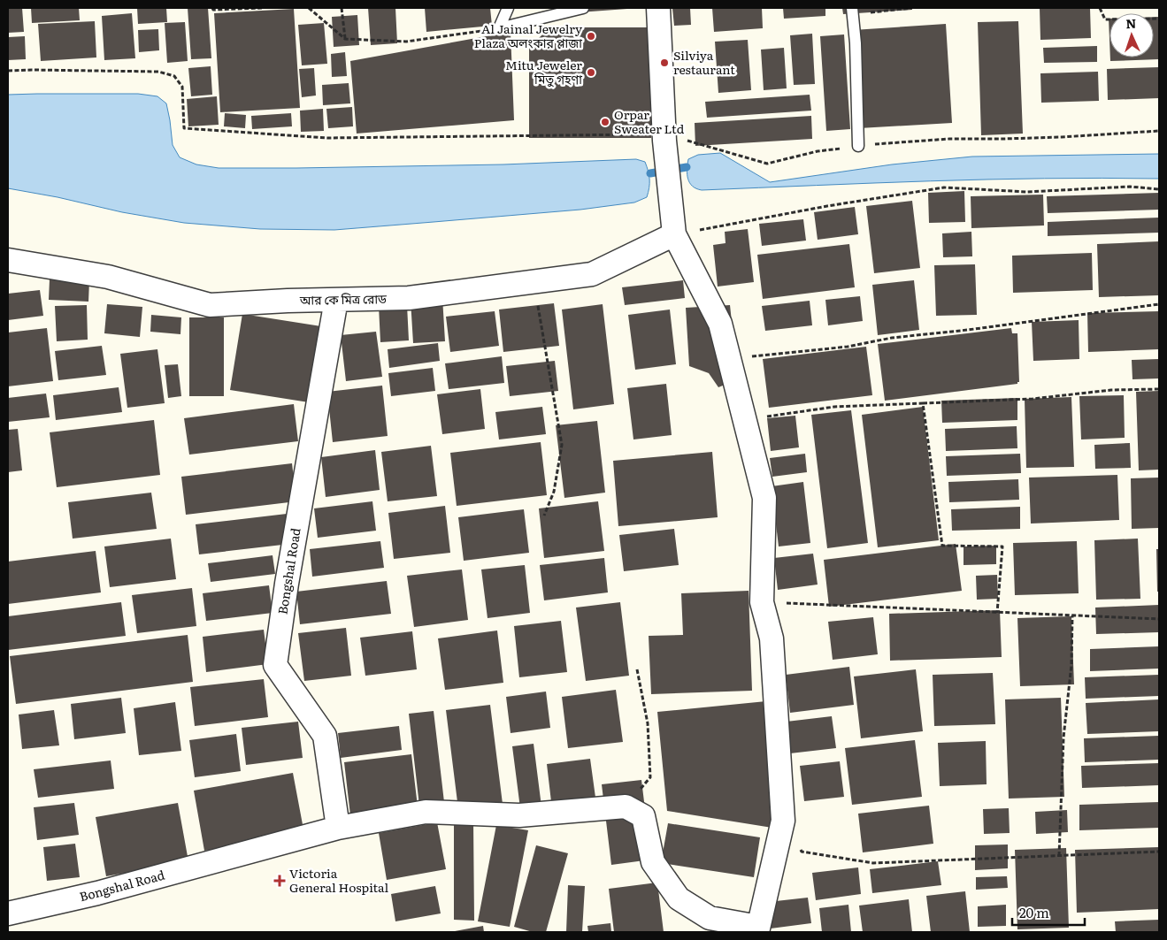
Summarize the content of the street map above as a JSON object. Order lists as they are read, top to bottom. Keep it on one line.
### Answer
{"streets":{"street":["আর কে মিত্র রোড","Bongshal Road"]},"crossings":[["আর কে মিত্র রোড","Bongshal Road"]],"places":{"other":["Al Jainal Jewelry Plaza অলংকার প্লাজা","Silviya restaurant","Mitu Jeweler মিতু গহণা","Orpar Sweater Ltd"],"health":["Victoria General Hospital"]},"scale_bar":"20 m","north":"top"}
